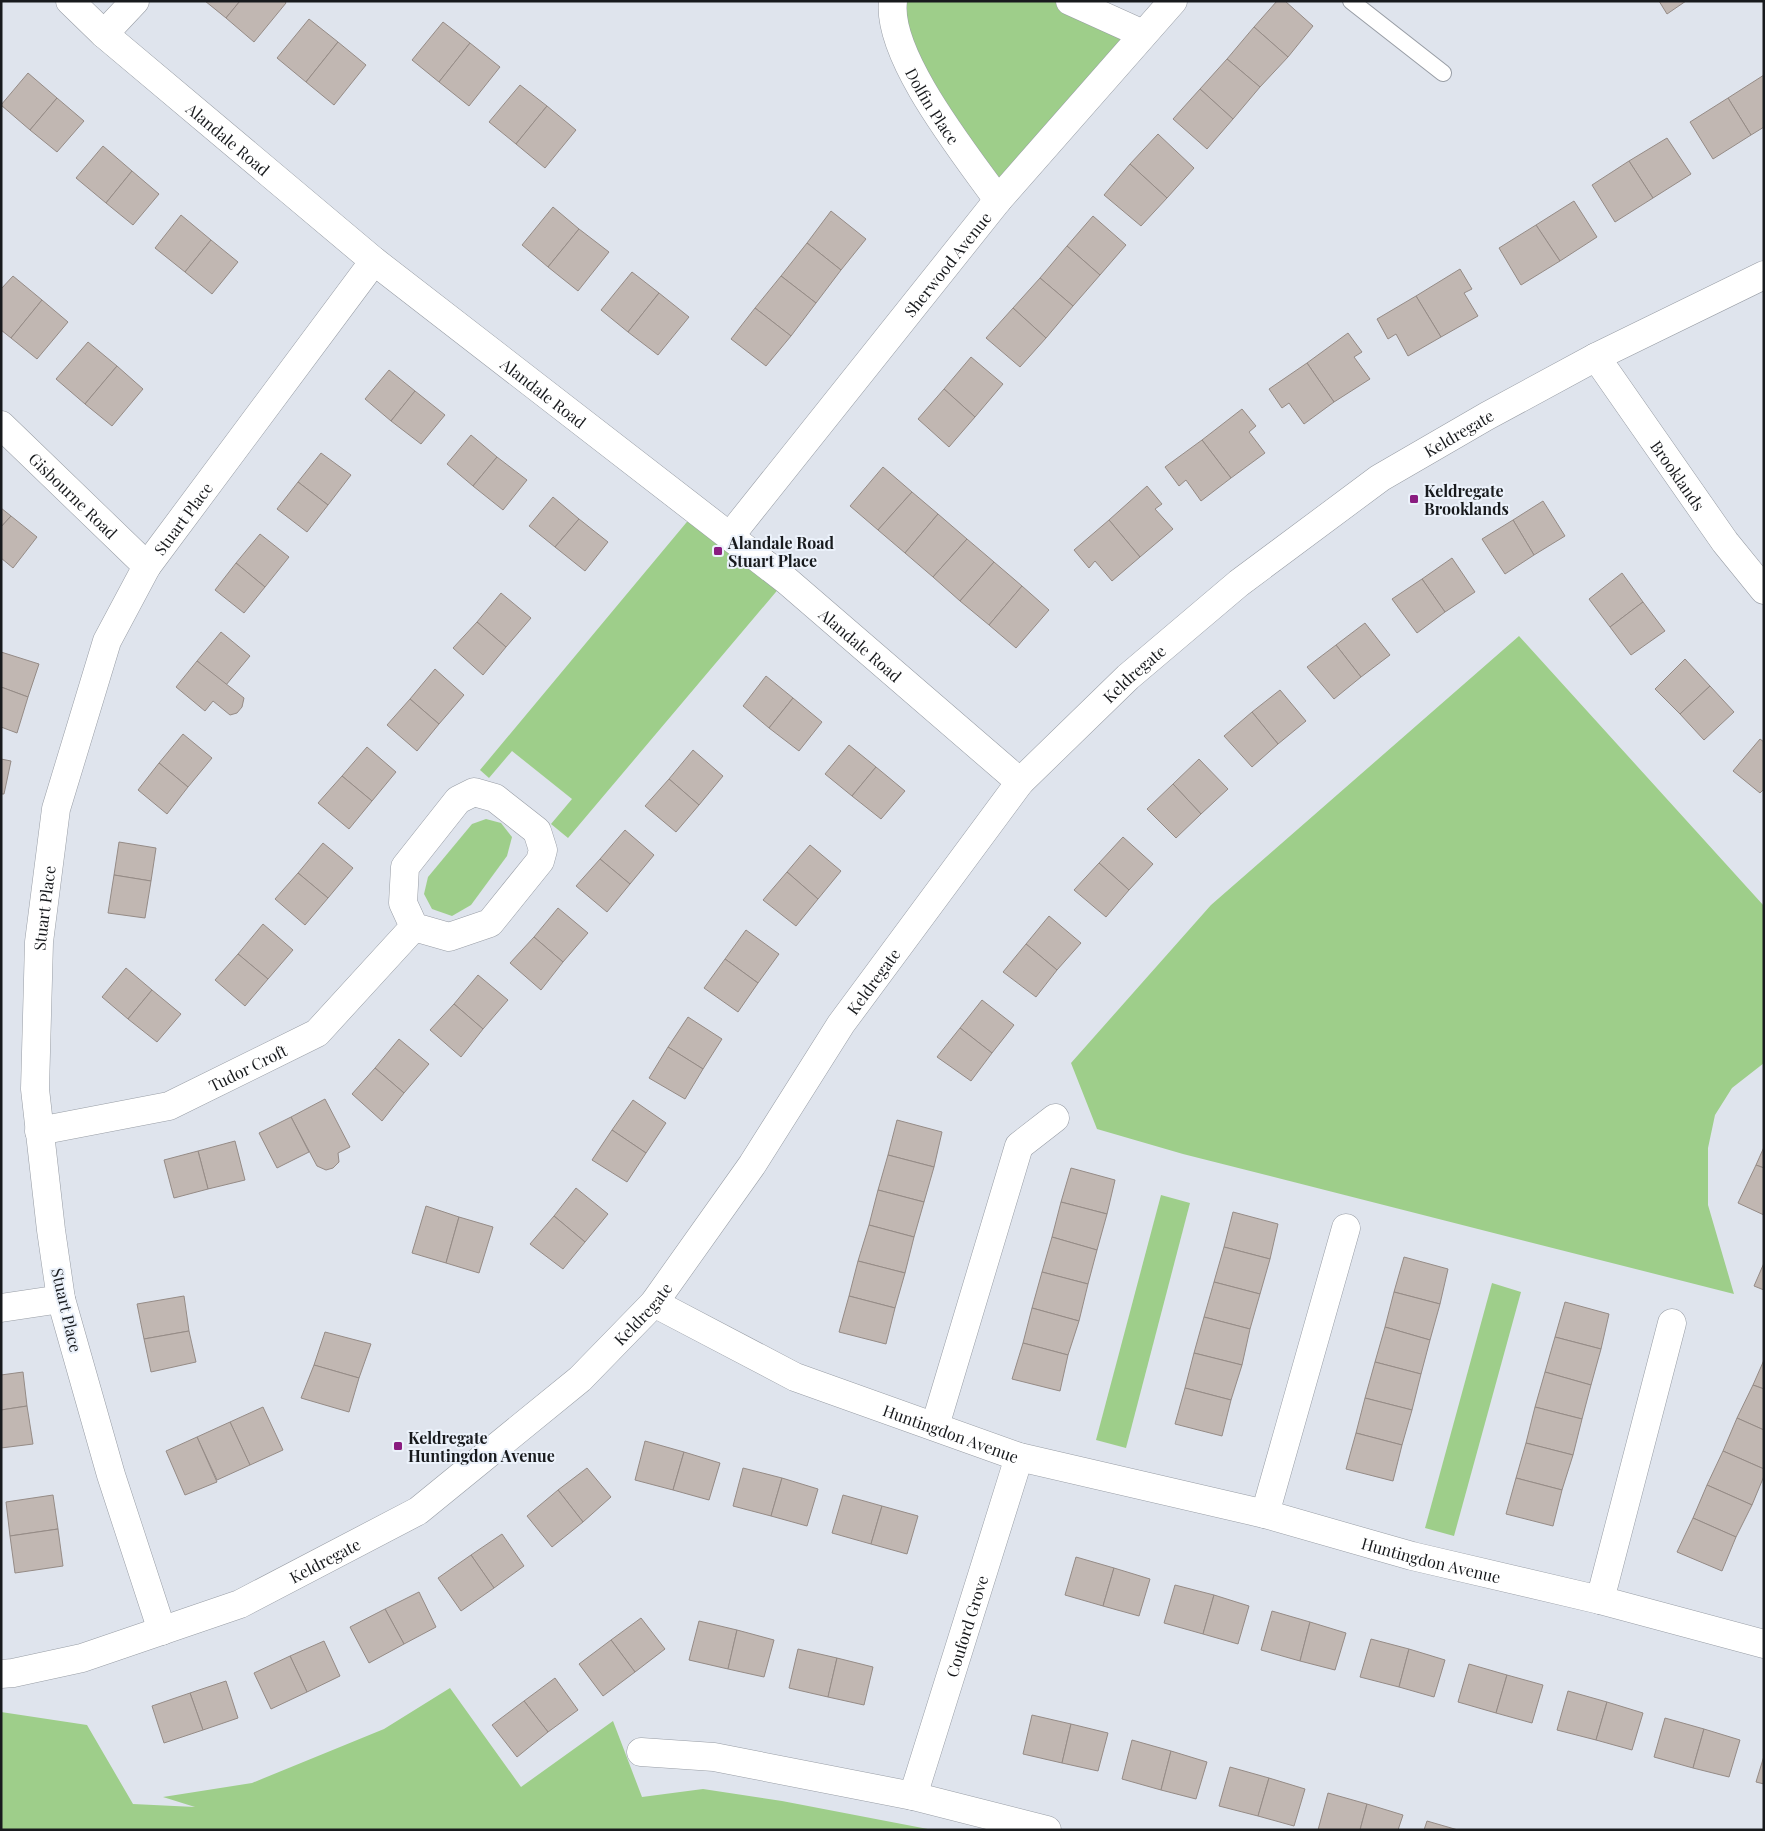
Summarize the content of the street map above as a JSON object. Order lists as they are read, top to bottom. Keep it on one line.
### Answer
{"streets":{"street":["Dolfin Place","Alandale Road","Sherwood Avenue","Keldregate","Brooklands","Gisbourne Road","Stuart Place","Tudor Croft","Huntingdon Avenue","Couford Grove"]},"crossings":[["Dolfin Place","Sherwood Avenue"],["Alandale Road","Sherwood Avenue"],["Alandale Road","Keldregate"],["Alandale Road","Stuart Place"],["Keldregate","Brooklands"],["Keldregate","Stuart Place"],["Keldregate","Huntingdon Avenue"],["Gisbourne Road","Stuart Place"],["Stuart Place","Tudor Croft"],["Huntingdon Avenue","Couford Grove"]],"places":{"transit":["Keldregate Brooklands","Alandale Road Stuart Place","Keldregate Huntingdon Avenue"]}}
